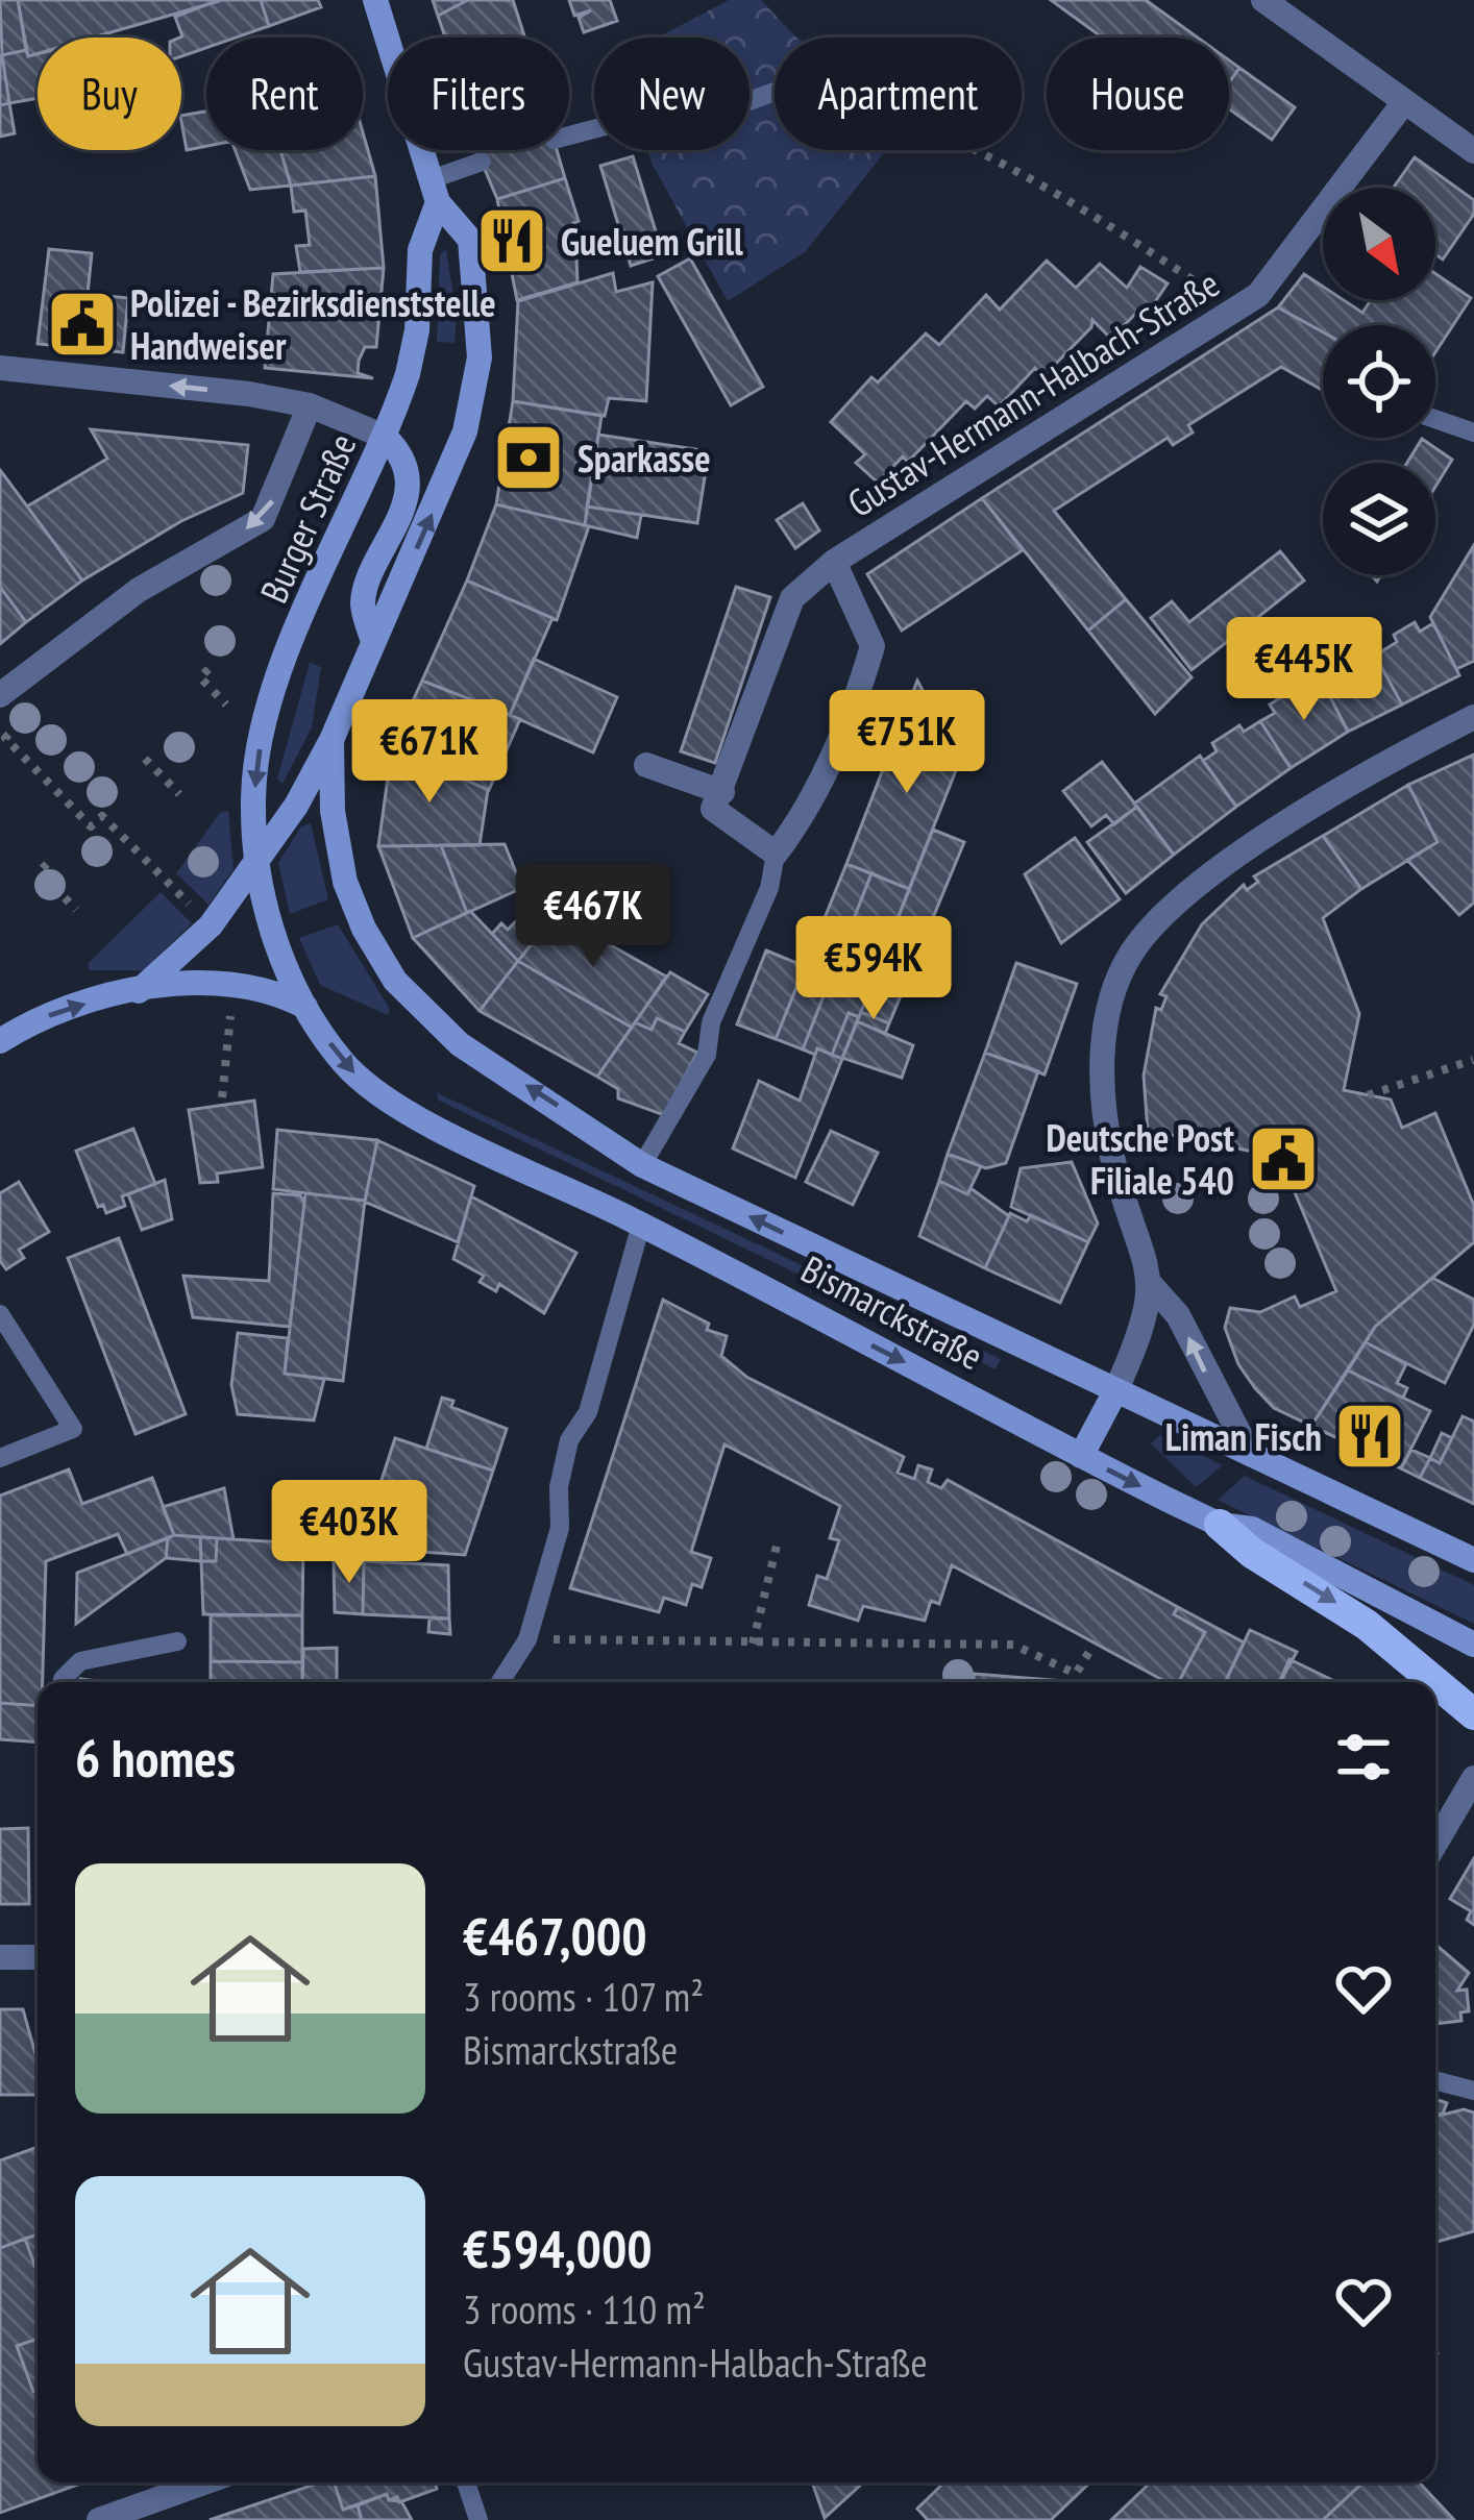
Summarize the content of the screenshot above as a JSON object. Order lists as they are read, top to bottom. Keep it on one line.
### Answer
{"streets":{"main road":["Burger Straße","Bismarckstraße"],"street":["Gustav-Hermann-Halbach-Straße"]},"crossings":[["Burger Straße","Bismarckstraße"]],"places":{"restaurant":["Gueluem Grill","Liman Fisch"],"public building":["Polizei - Bezirksdienststelle Handweiser","Deutsche Post Filiale 540"],"bank":["Sparkasse"]},"north":"bottom right","page":{"chip":["Buy","Rent","Filters","New","Apartment","House"],"price":["€445K","€751K","€671K","€467K","€594K","€403K"],"heading":"6 homes","list":[{"name":"€467,000","note":"3 rooms · 107 m² · Bismarckstraße"},{"name":"€594,000","note":"3 rooms · 110 m² · Gustav-Hermann-Halbach-Straße"}]}}
